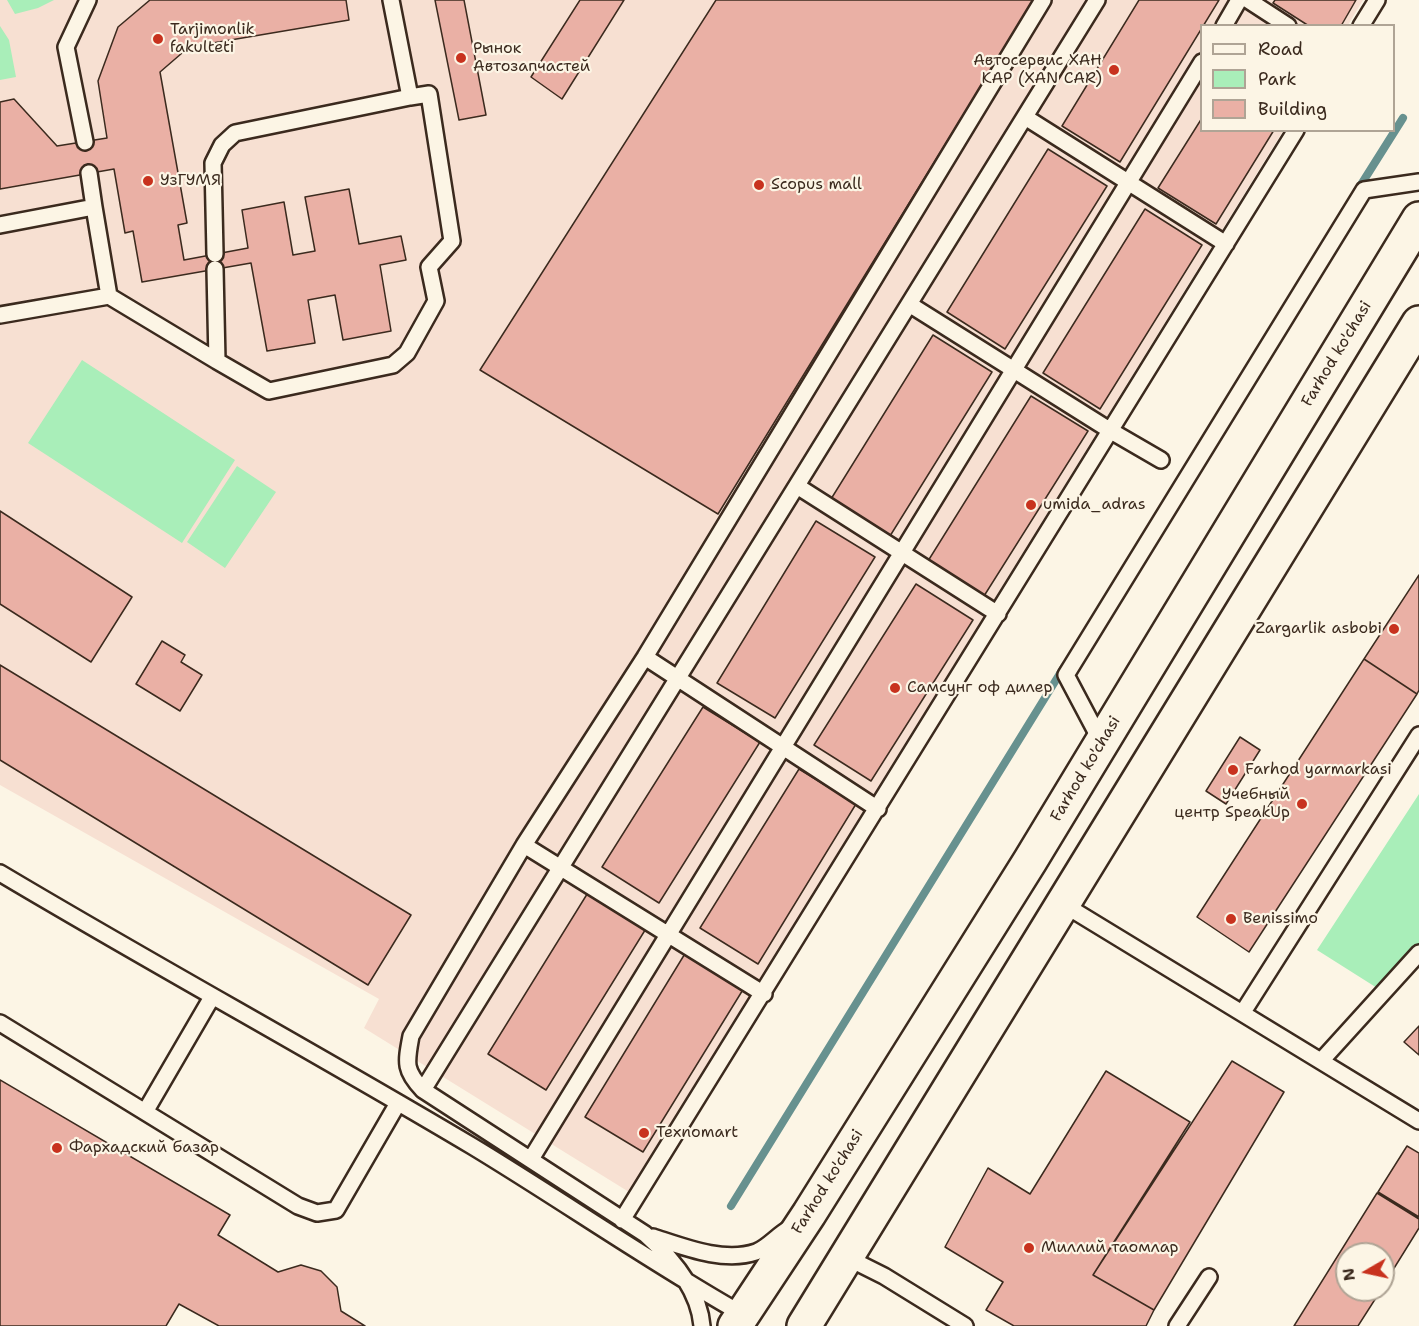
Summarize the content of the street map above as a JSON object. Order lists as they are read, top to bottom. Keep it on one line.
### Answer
{"streets":{"main road":["Farhod ko'chasi"]},"places":["Tarjimonlik fakulteti","Рынок Автозапчастей","Автосервис ХАН КАР (XAN CAR)","УзГУМЯ","Scopus mall","umida_adras","Zargarlik asbobi","Самсунг оф дилер","Farhod yarmarkasi","Учебный центр SpeakUp","Benissimo","Texnomart","Фархадский базар","Миллий таомлар"],"legend":["Road","Park","Building"],"north":"left"}
